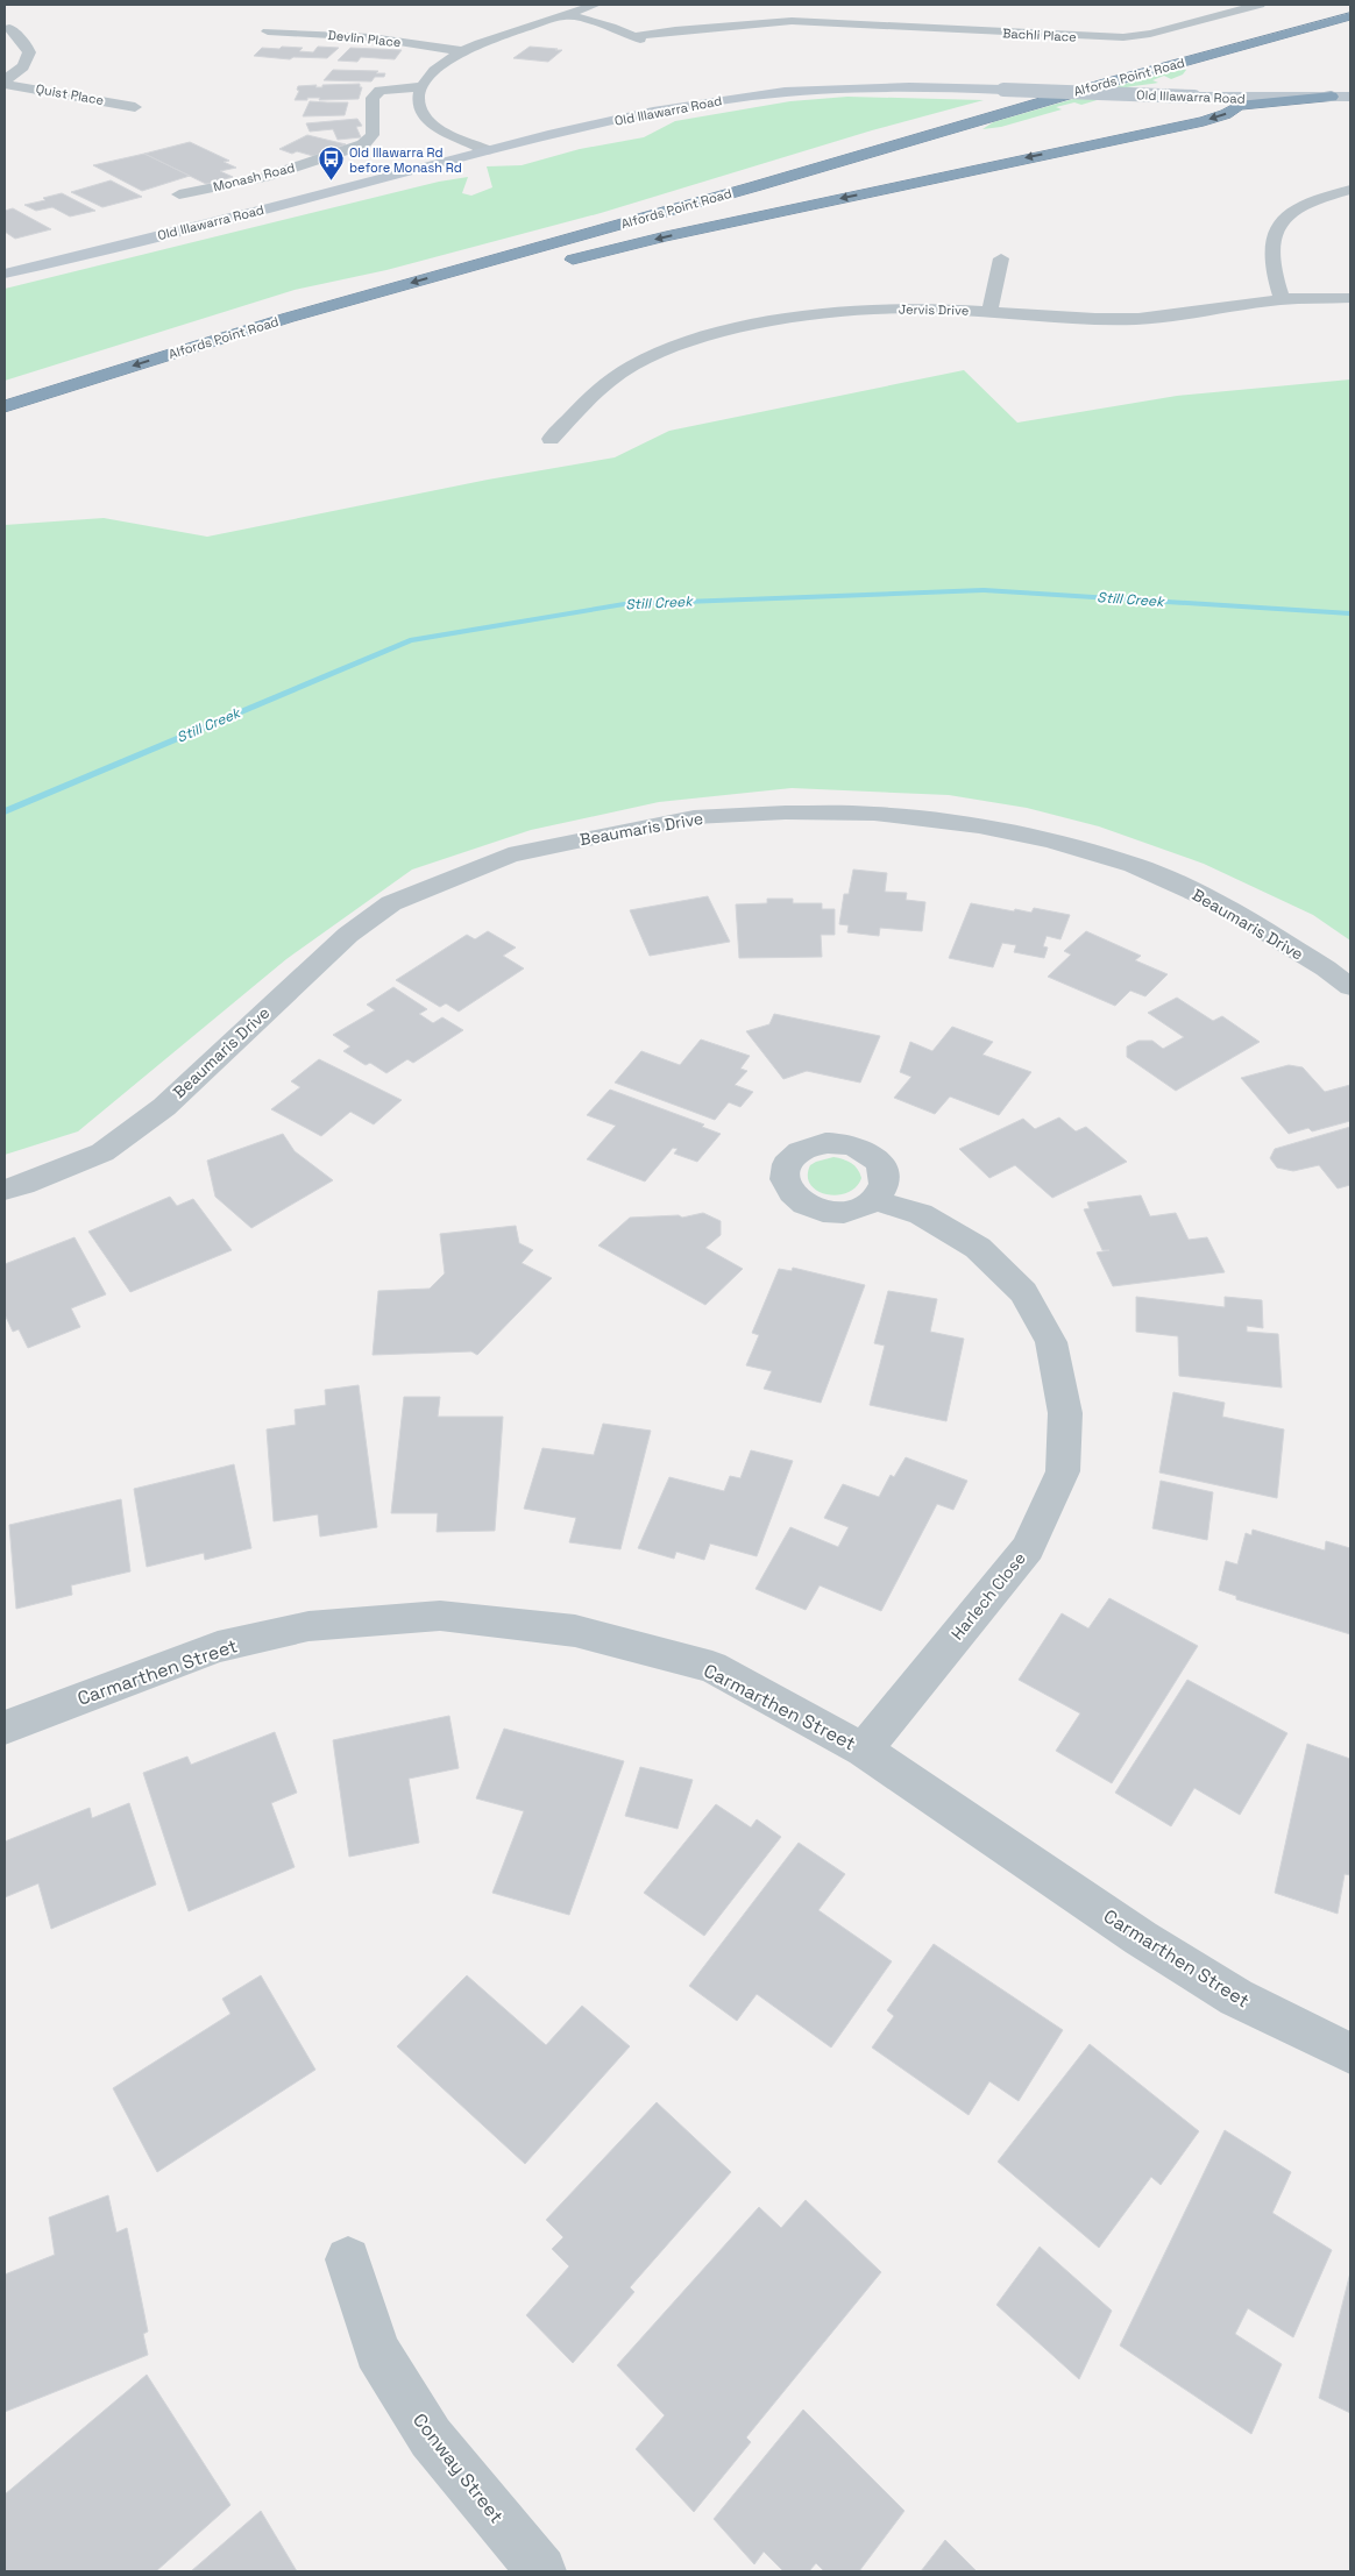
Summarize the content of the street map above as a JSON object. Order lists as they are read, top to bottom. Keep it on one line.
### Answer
{"streets":{"highway":["Alfords Point Road"],"street":["Bachli Place","Devlin Place","Quist Place","Old Illawarra Road","Monash Road","Jervis Drive","Beaumaris Drive","Harlech Close","Carmarthen Street","Conway Street"]},"crossings":[["Harlech Close","Carmarthen Street"]],"water":["Still Creek"],"places":{"bus stop":["Old Illawarra Rd before Monash Rd"]}}
